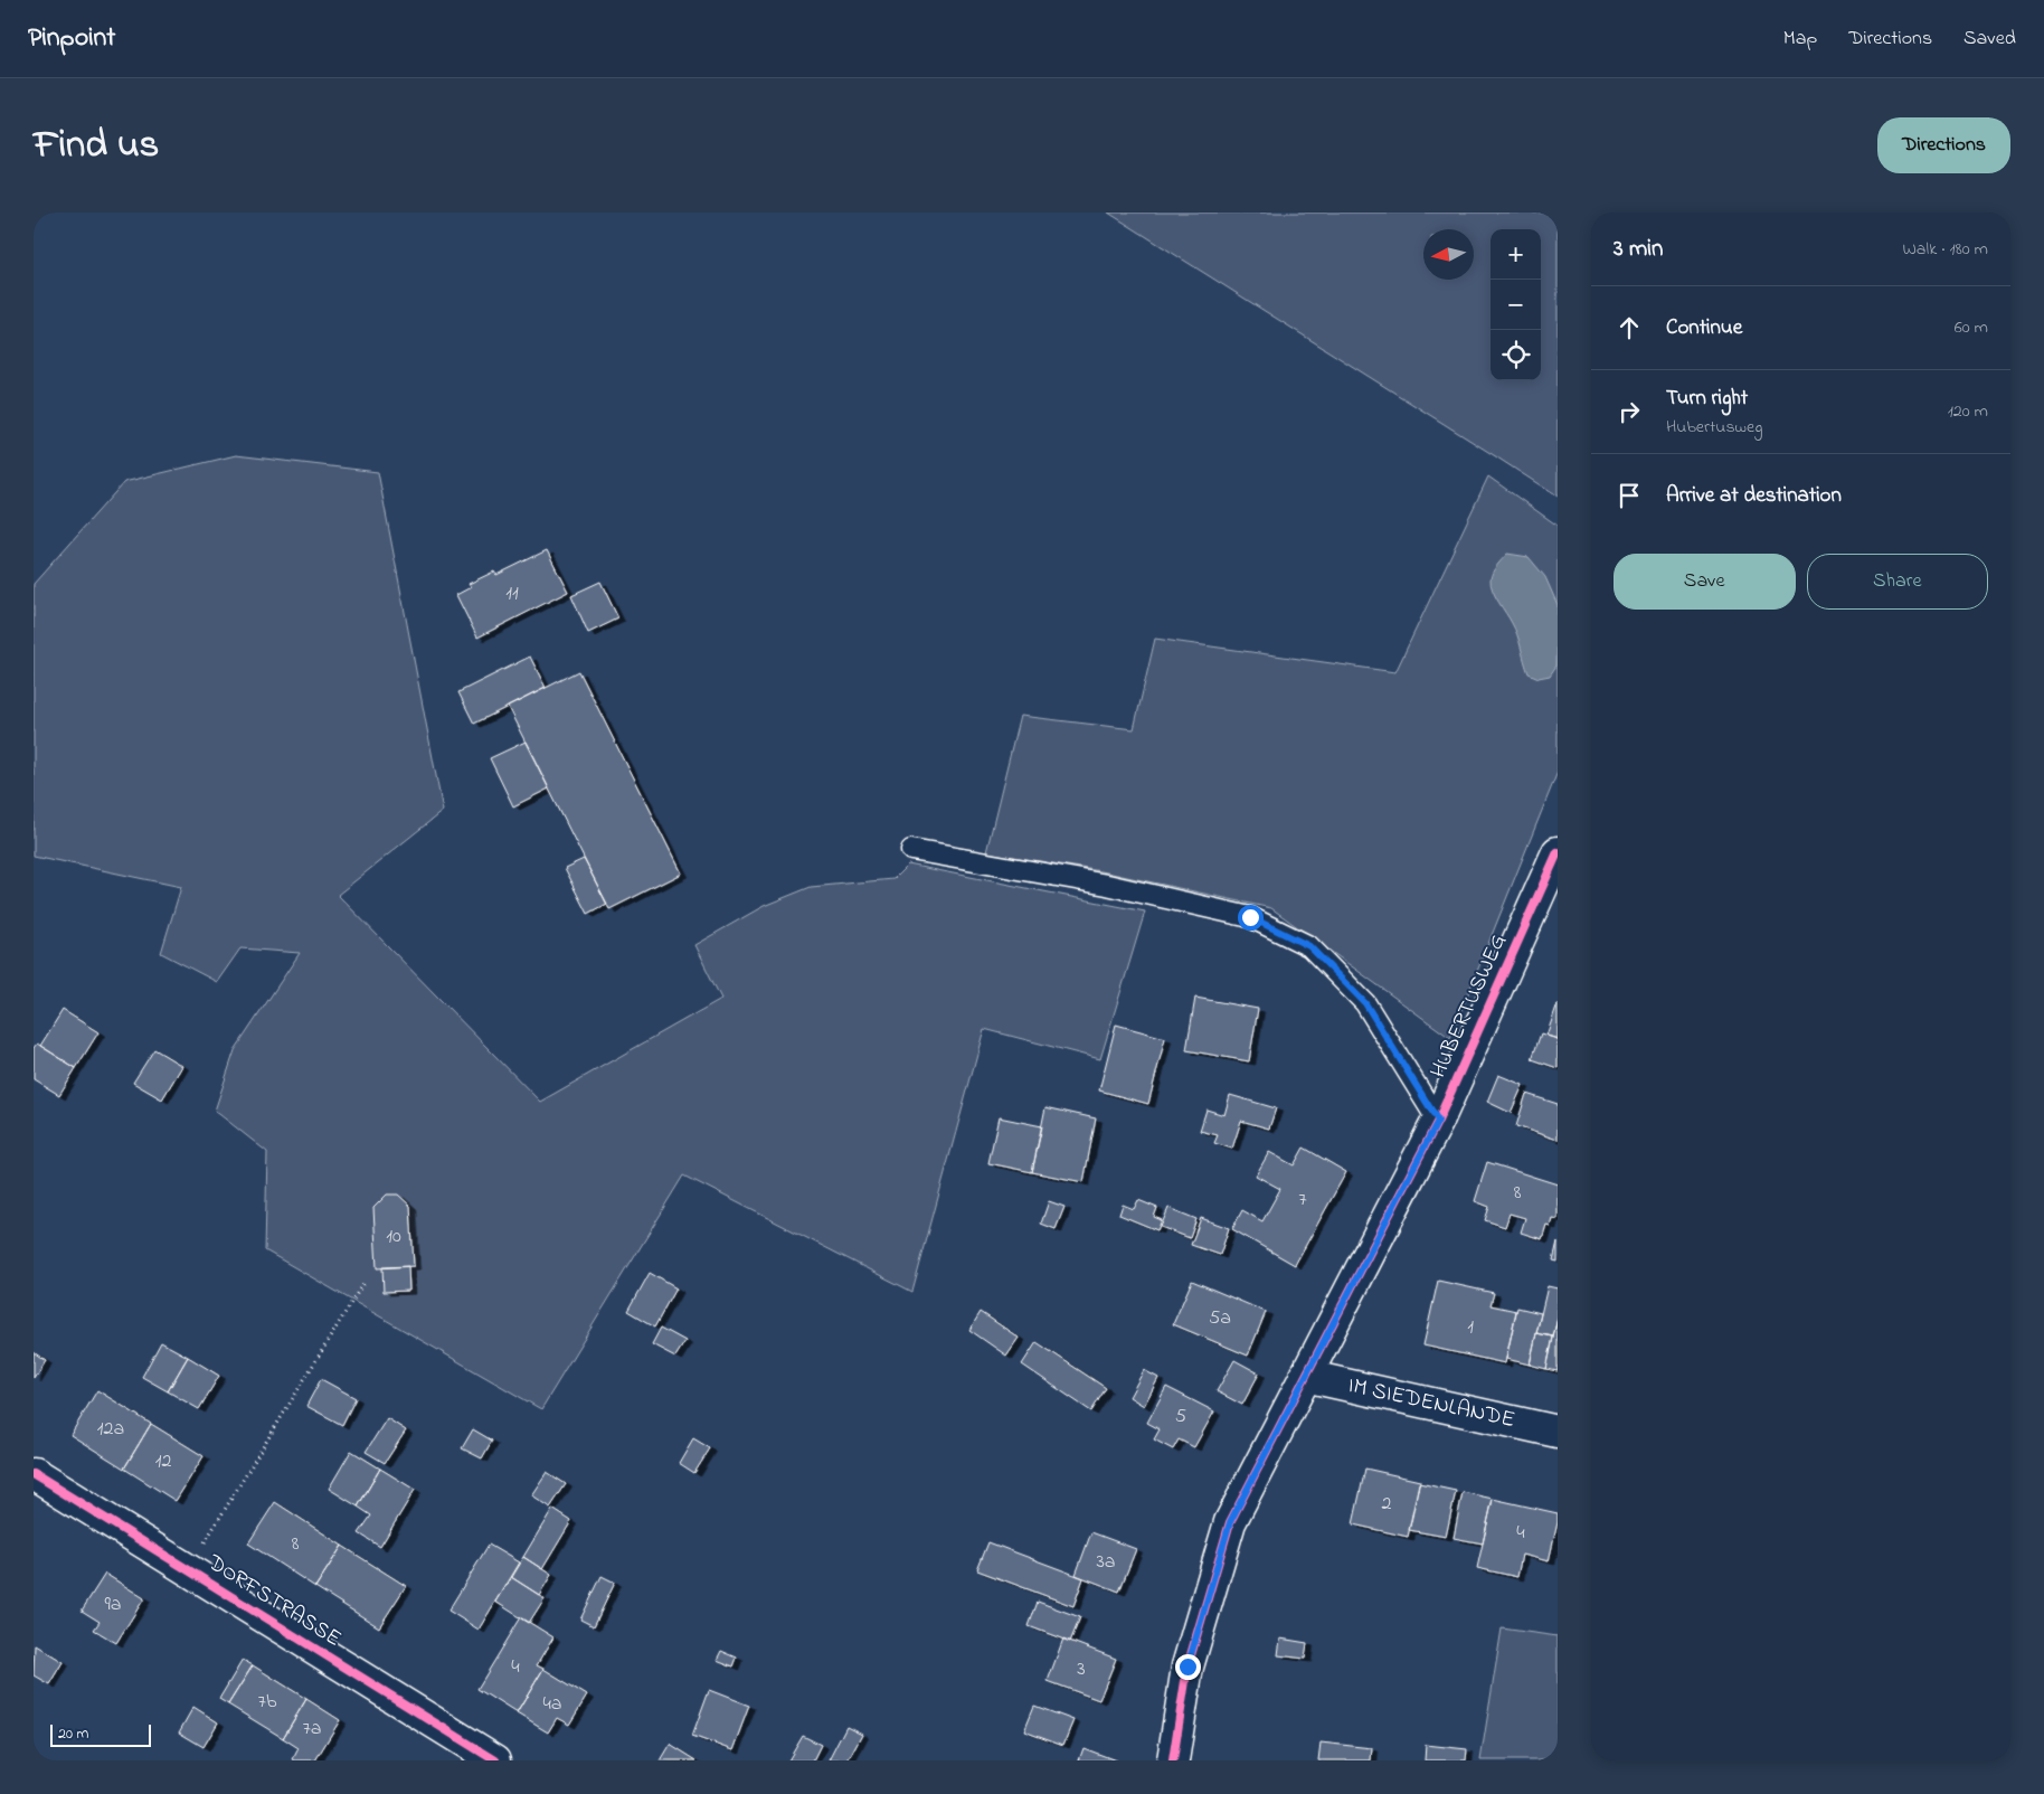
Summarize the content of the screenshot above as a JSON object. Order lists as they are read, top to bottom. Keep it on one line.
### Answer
{"streets":{"street":["HUBERTUSWEG","IM SIEDENLANDE","DORFSTRASSE"]},"crossings":[["HUBERTUSWEG","IM SIEDENLANDE"]],"house_numbers":["11","8","7","10","5a","1","5","12a","12","2","4","8","3a","9a","4","3","7b","4a","7a"],"scale_bar":"20 m","north":"left","page":{"header":"Pinpoint","nav":["Map","Directions","Saved"],"title":"Find us","buttons":["Directions",["Save","Share"]],"heading":["3 min","Walk · 180 m"],"map_buttons":["+","−"],"list":[["Continue","60 m"],["Turn right","Hubertusweg","120 m"],"Arrive at destination"],"scale":"20 m"}}
